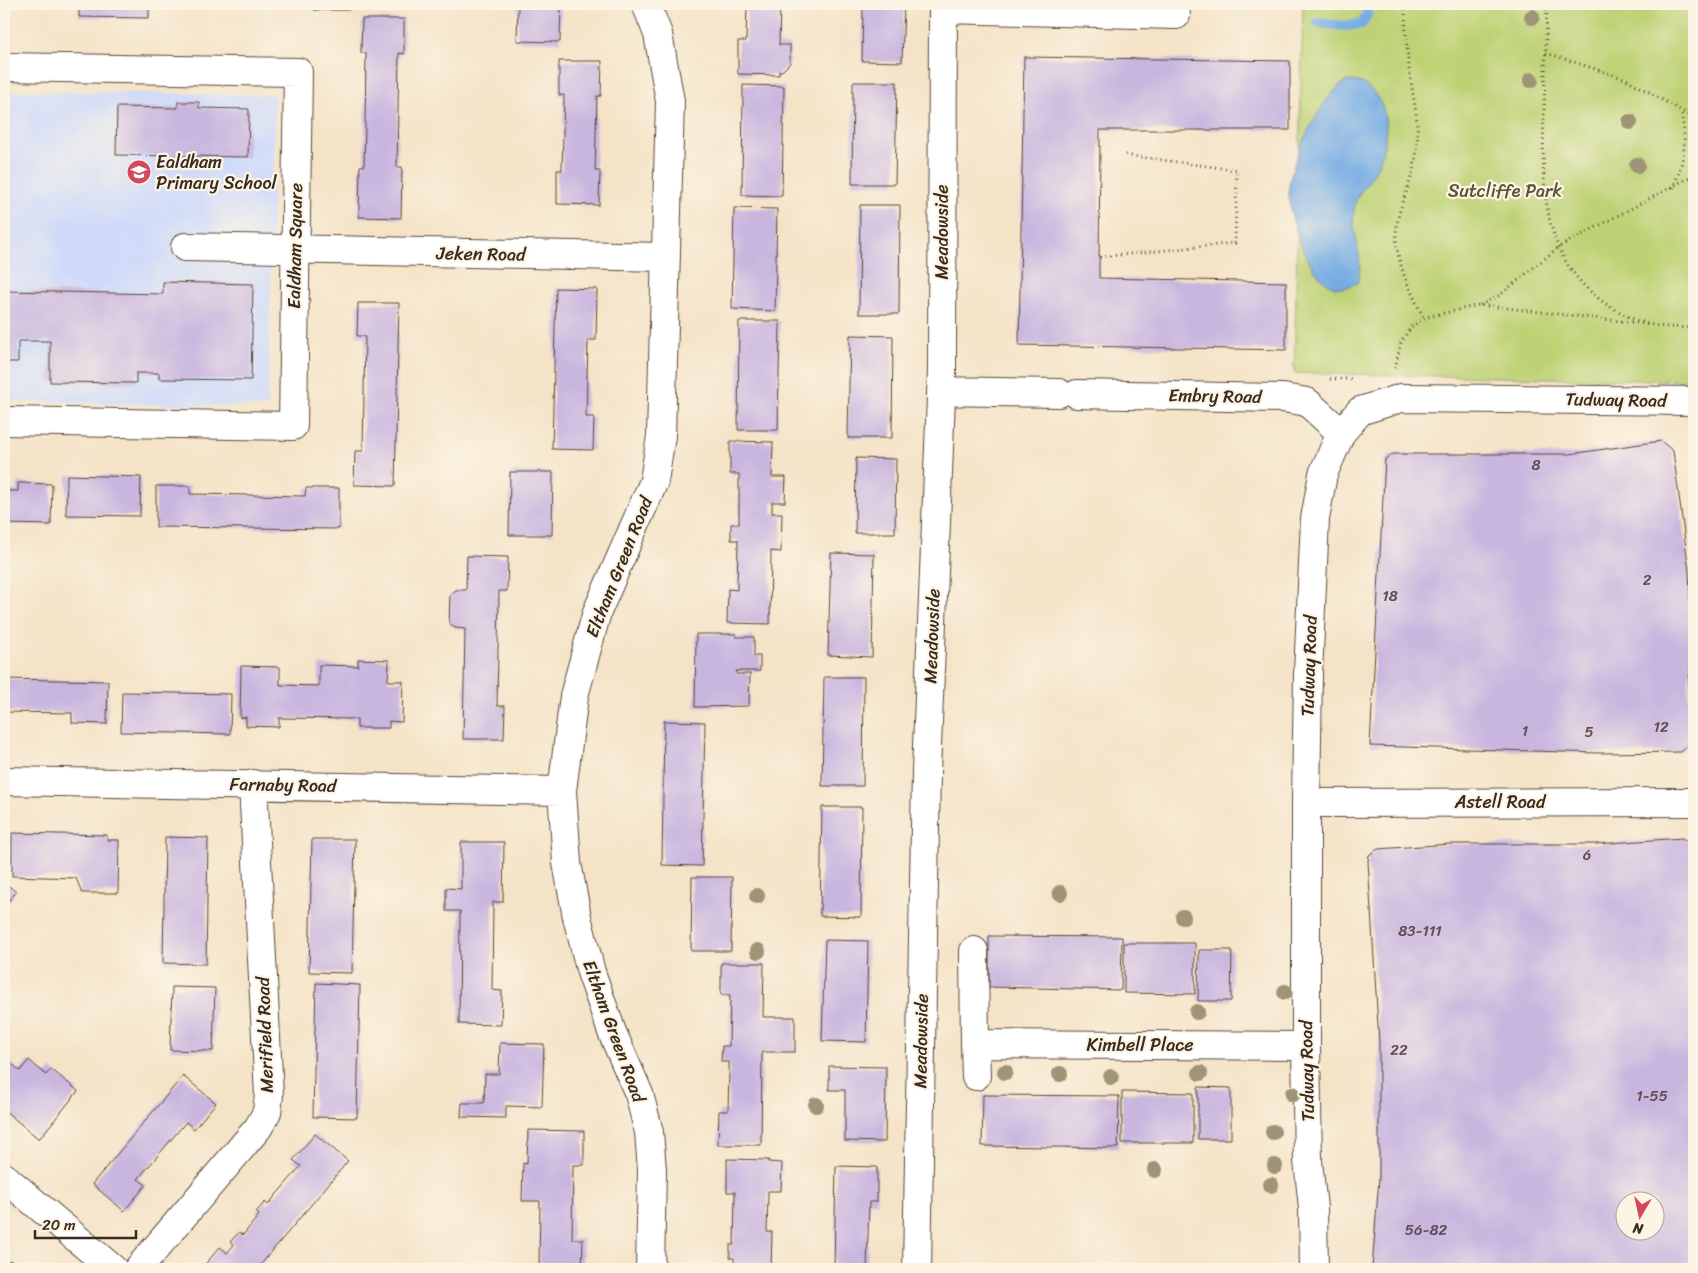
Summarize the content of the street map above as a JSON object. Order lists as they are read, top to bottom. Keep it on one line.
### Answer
{"streets":{"street":["Meadowside","Ealdham Square","Jeken Road","Embry Road","Tudway Road","Eltham Green Road","Farnaby Road","Astell Road","Merifield Road","Kimbell Place"]},"crossings":[["Meadowside","Embry Road"],["Ealdham Square","Jeken Road"],["Jeken Road","Eltham Green Road"],["Embry Road","Tudway Road"],["Tudway Road","Astell Road"],["Tudway Road","Kimbell Place"],["Eltham Green Road","Farnaby Road"],["Farnaby Road","Merifield Road"]],"parks":["Sutcliffe Park"],"places":{"school or university":["Ealdham Primary School"]},"house_numbers":["8","2","18","12","1","5","6","83-111","22","1-55","56-82"],"scale_bar":"20 m","north":"bottom"}
